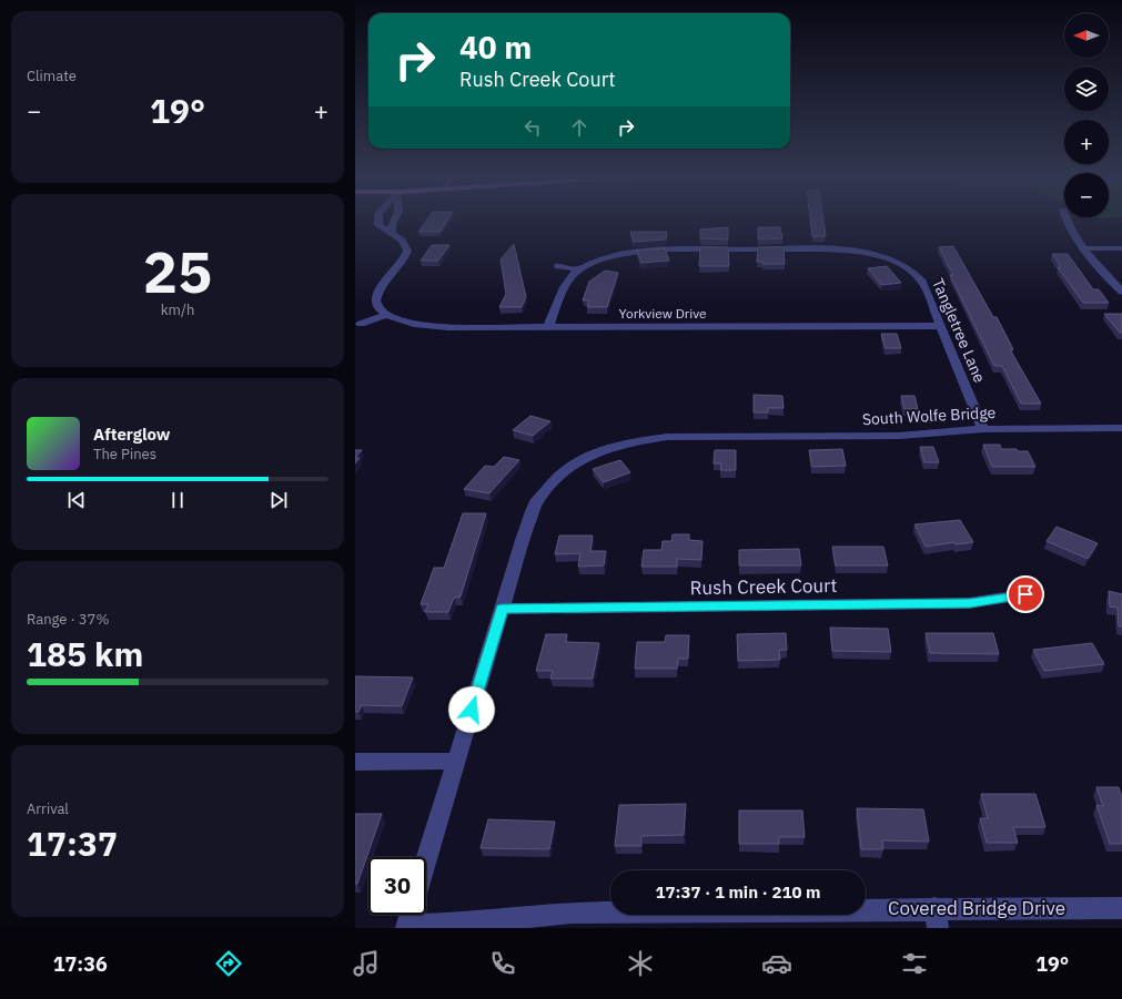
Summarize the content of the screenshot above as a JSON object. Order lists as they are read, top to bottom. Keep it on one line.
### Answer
{"streets":{"street":["Yorkview Drive","Tangletree Lane","South Wolfe Bridge","Rush Creek Court","Covered Bridge Drive"]},"crossings":[["Yorkview Drive","Tangletree Lane"],["Tangletree Lane","South Wolfe Bridge"],["South Wolfe Bridge","Rush Creek Court"]],"north":"left","page":{"tile":["Climate",["25","km/h"],["Range · 37%","185 km"],["Arrival","17:37"]],"map_buttons":["+","−"],"turn":["40 m","Rush Creek Court"],"heat":["−","19°","+"],"song":["Afterglow","The Pines"],"limit":"30","trip":"17:37 · 1 min · 210 m","tabs":["17:36","19°"]}}
